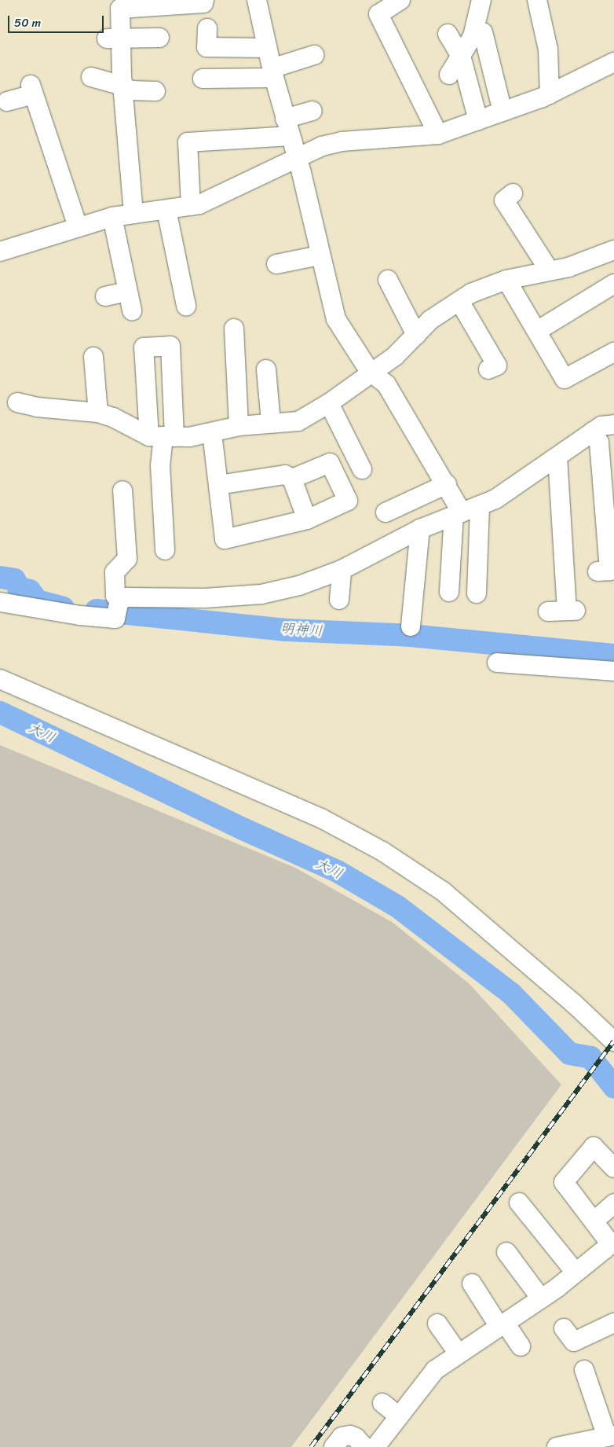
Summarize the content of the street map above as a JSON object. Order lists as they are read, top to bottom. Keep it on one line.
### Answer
{"water":["明神川","大川"],"scale_bar":"50 m"}
